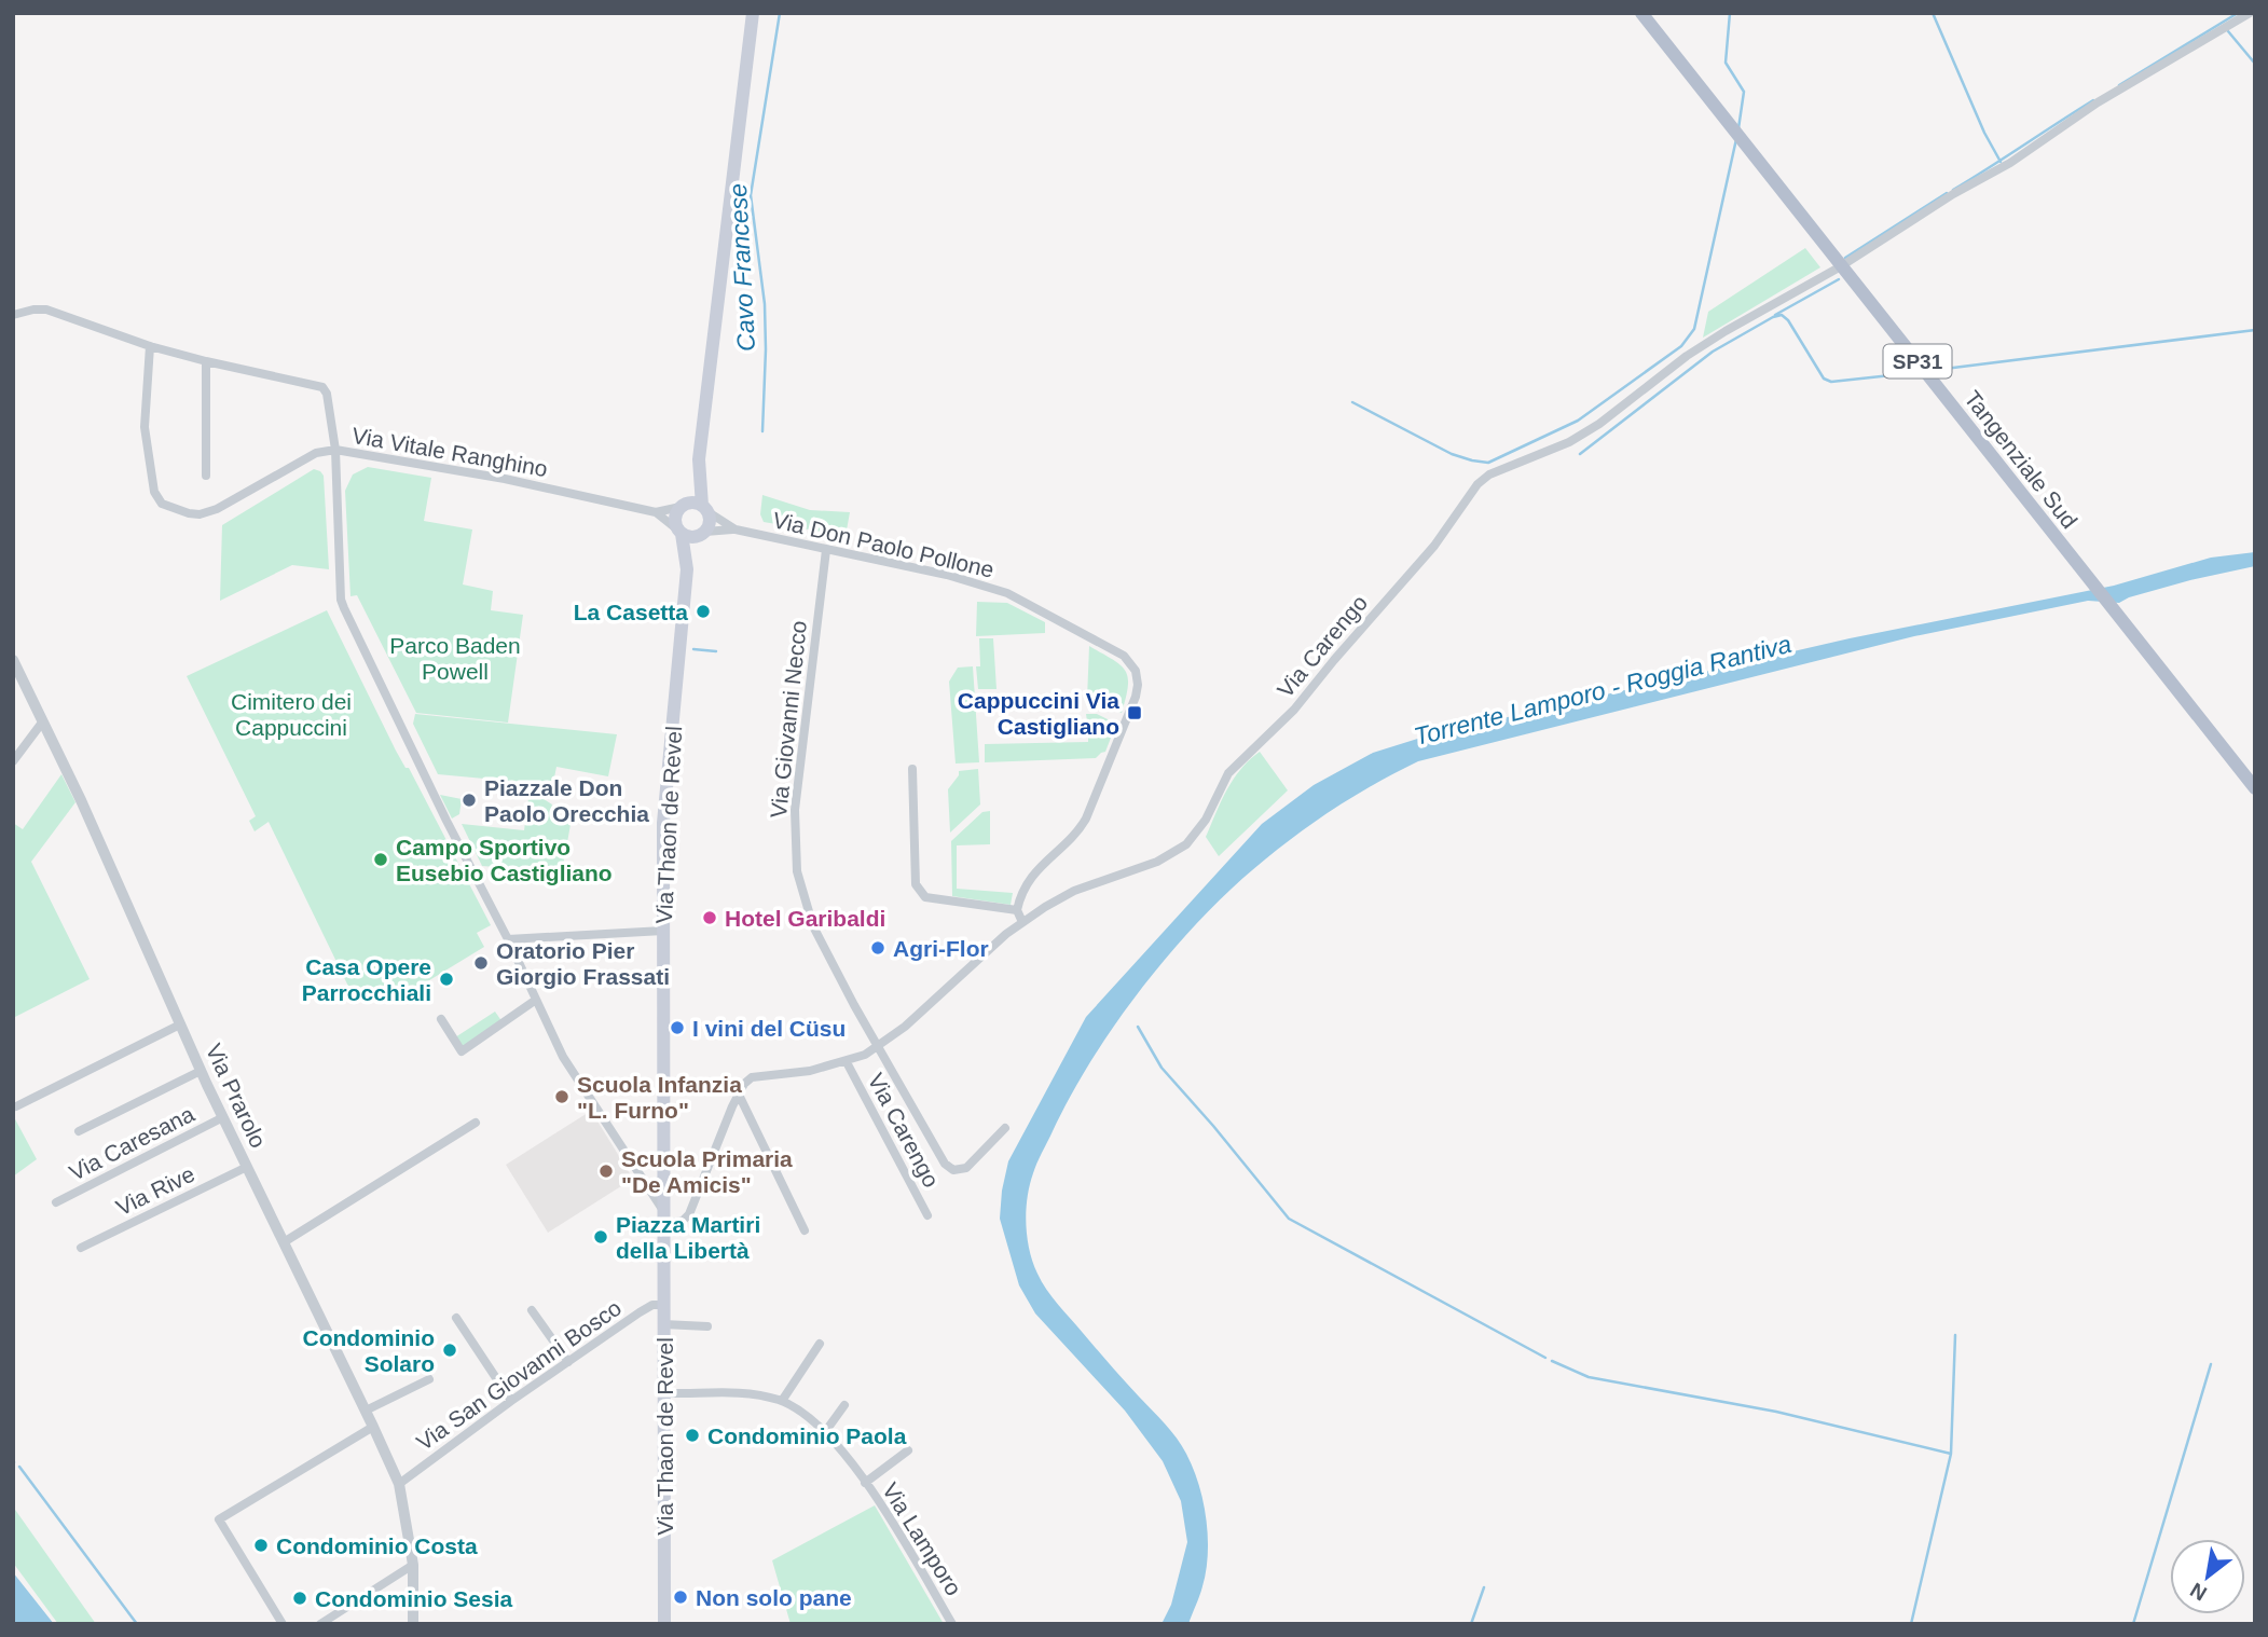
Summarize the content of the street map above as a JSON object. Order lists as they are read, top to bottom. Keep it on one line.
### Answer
{"streets":{"main road":["SP31","Tangenziale Sud","Via Thaon de Revel"],"street":["Via Vitale Ranghino","Via Don Paolo Pollone","Via Carengo","Via Giovanni Necco","Via Prarolo","Via Caresana","Via Rive","Via San Giovanni Bosco","Via Lamporo"]},"crossings":[["Via Vitale Ranghino","Via Don Paolo Pollone"],["Via Vitale Ranghino","Via Thaon de Revel"],["Tangenziale Sud","Via Carengo"],["Via Don Paolo Pollone","Via Giovanni Necco"],["Via Don Paolo Pollone","Via Thaon de Revel"],["Via Carengo","Via Giovanni Necco"],["Via Thaon de Revel","Via San Giovanni Bosco"],["Via Thaon de Revel","Via Lamporo"],["Via Prarolo","Via Caresana"],["Via Prarolo","Via Rive"],["Via Prarolo","Via San Giovanni Bosco"]],"water":["Cavo Francese","Torrente Lamporo - Roggia Rantiva"],"parks":["Parco Baden Powell","Cimitero dei Cappuccini"],"places":{"other":["La Casetta","Piazzale Don Paolo Orecchia","Campo Sportivo Eusebio Castigliano","Hotel Garibaldi","Agri-Flor","Oratorio Pier Giorgio Frassati","Casa Opere Parrocchiali","I vini del Cüsu","Scuola Infanzia \"L. Furno\"","Scuola Primaria \"De Amicis\"","Piazza Martiri della Libertà","Condominio Solaro","Condominio Paola","Condominio Costa","Non solo pane","Condominio Sesia"],"transit":["Cappuccini Via Castigliano"]},"north":"bottom left"}
